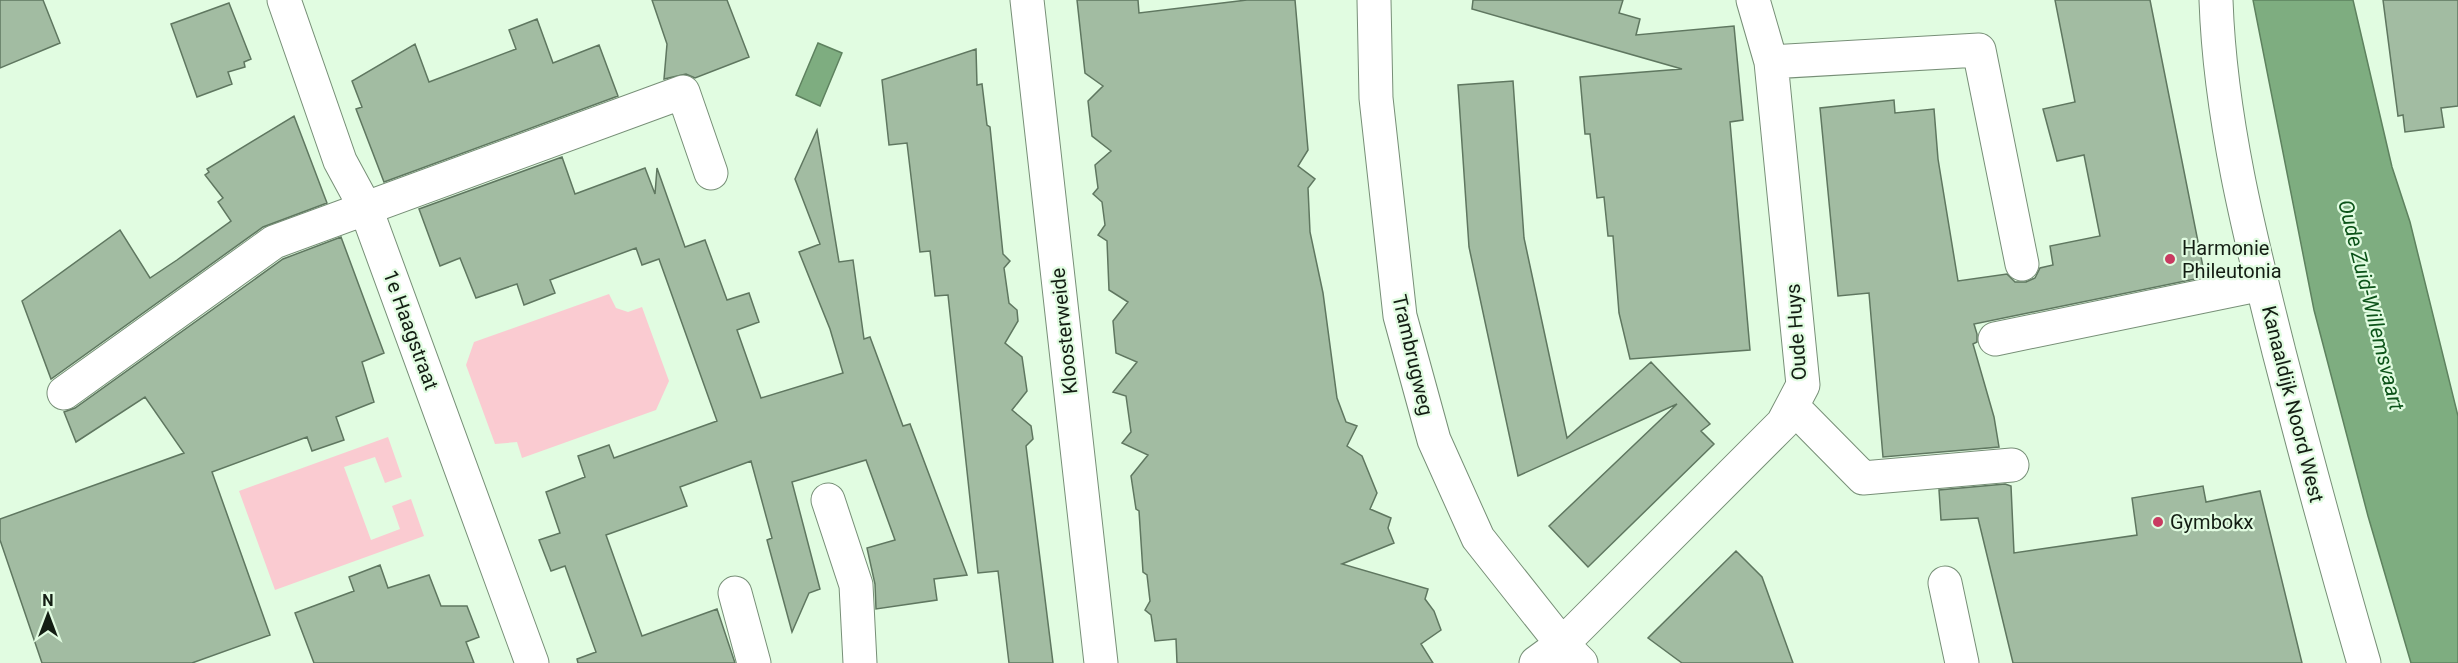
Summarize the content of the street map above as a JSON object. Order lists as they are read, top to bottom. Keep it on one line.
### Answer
{"streets":{"street":["1e Haagstraat","Kloosterweide","Oude Huys","Trambrugweg","Kanaaldijk Noord West"]},"crossings":[["Oude Huys","Trambrugweg"]],"water":["Oude Zuid-Willemsvaart"],"places":["Harmonie Phileutonia","Gymbokx"],"north":"top"}
